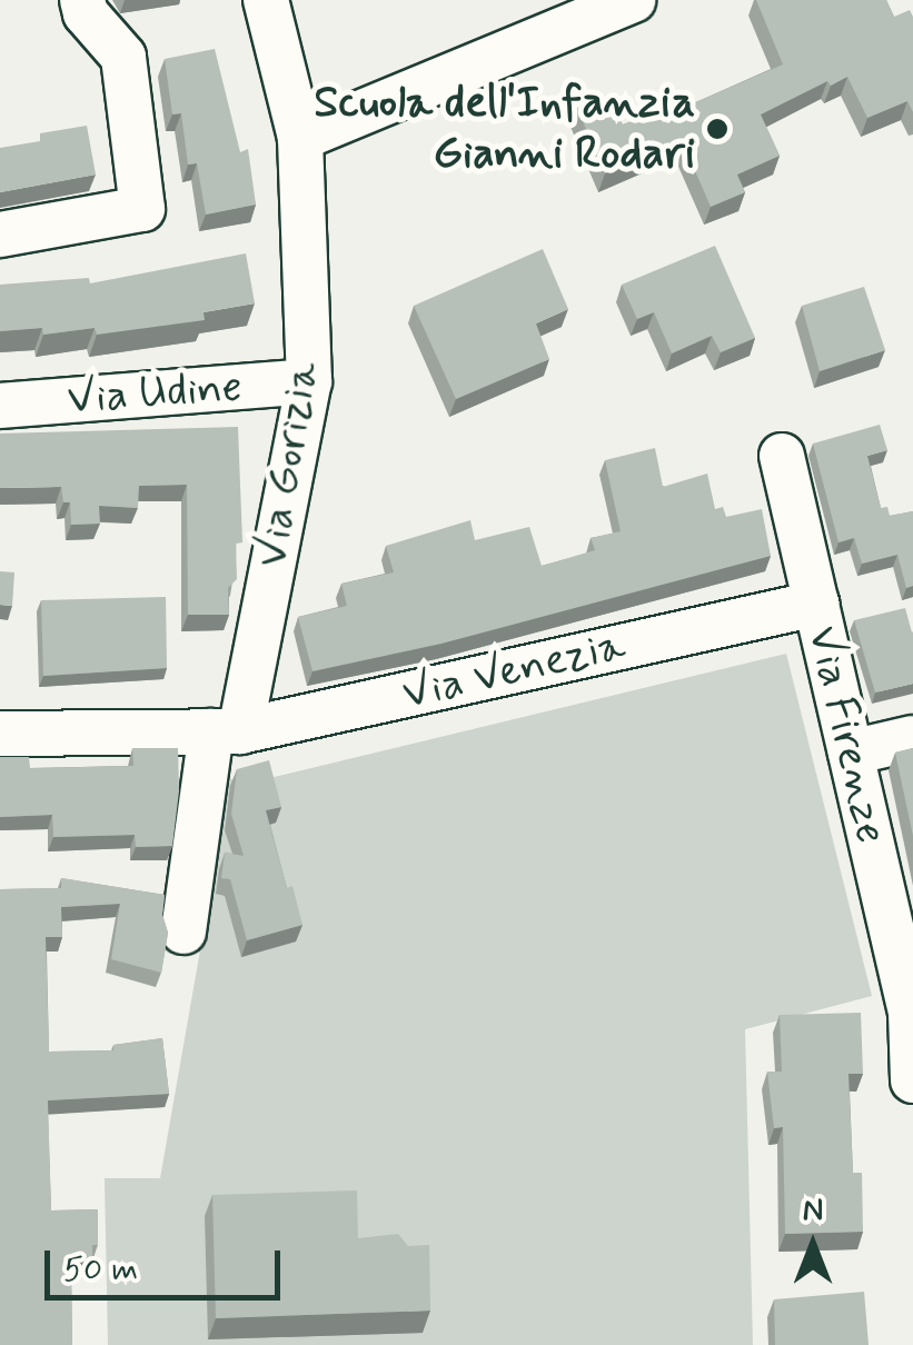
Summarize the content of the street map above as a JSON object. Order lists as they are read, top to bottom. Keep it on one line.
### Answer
{"streets":{"street":["Via Udine","Via Gorizia","Via Venezia","Via Firenze"]},"crossings":[["Via Udine","Via Gorizia"],["Via Gorizia","Via Venezia"],["Via Venezia","Via Firenze"]],"places":["Scuola dell'Infanzia Gianni Rodari"],"scale_bar":"50 m","north":"top"}
